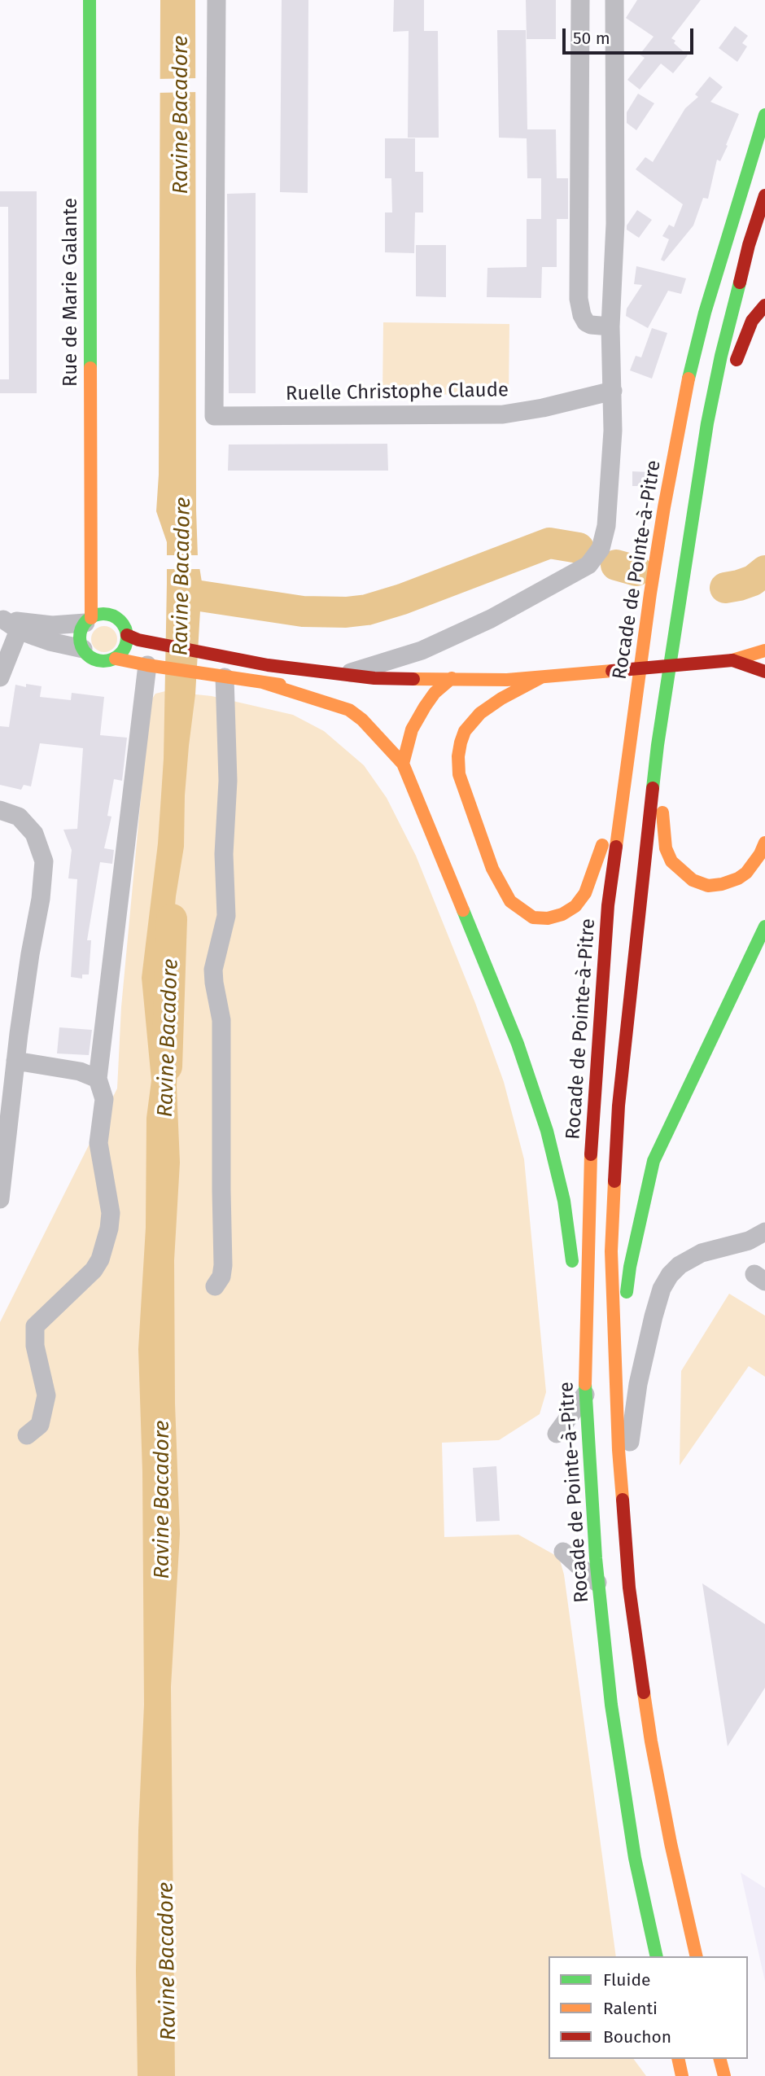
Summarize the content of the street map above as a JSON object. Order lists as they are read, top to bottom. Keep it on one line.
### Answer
{"streets":{"main road":["Rue de Marie Galante","Rocade de Pointe-à-Pitre"],"street":["Ruelle Christophe Claude"]},"water":["Ravine Bacadore"],"legend":["Fluide","Ralenti","Bouchon"],"scale_bar":"50 m"}
